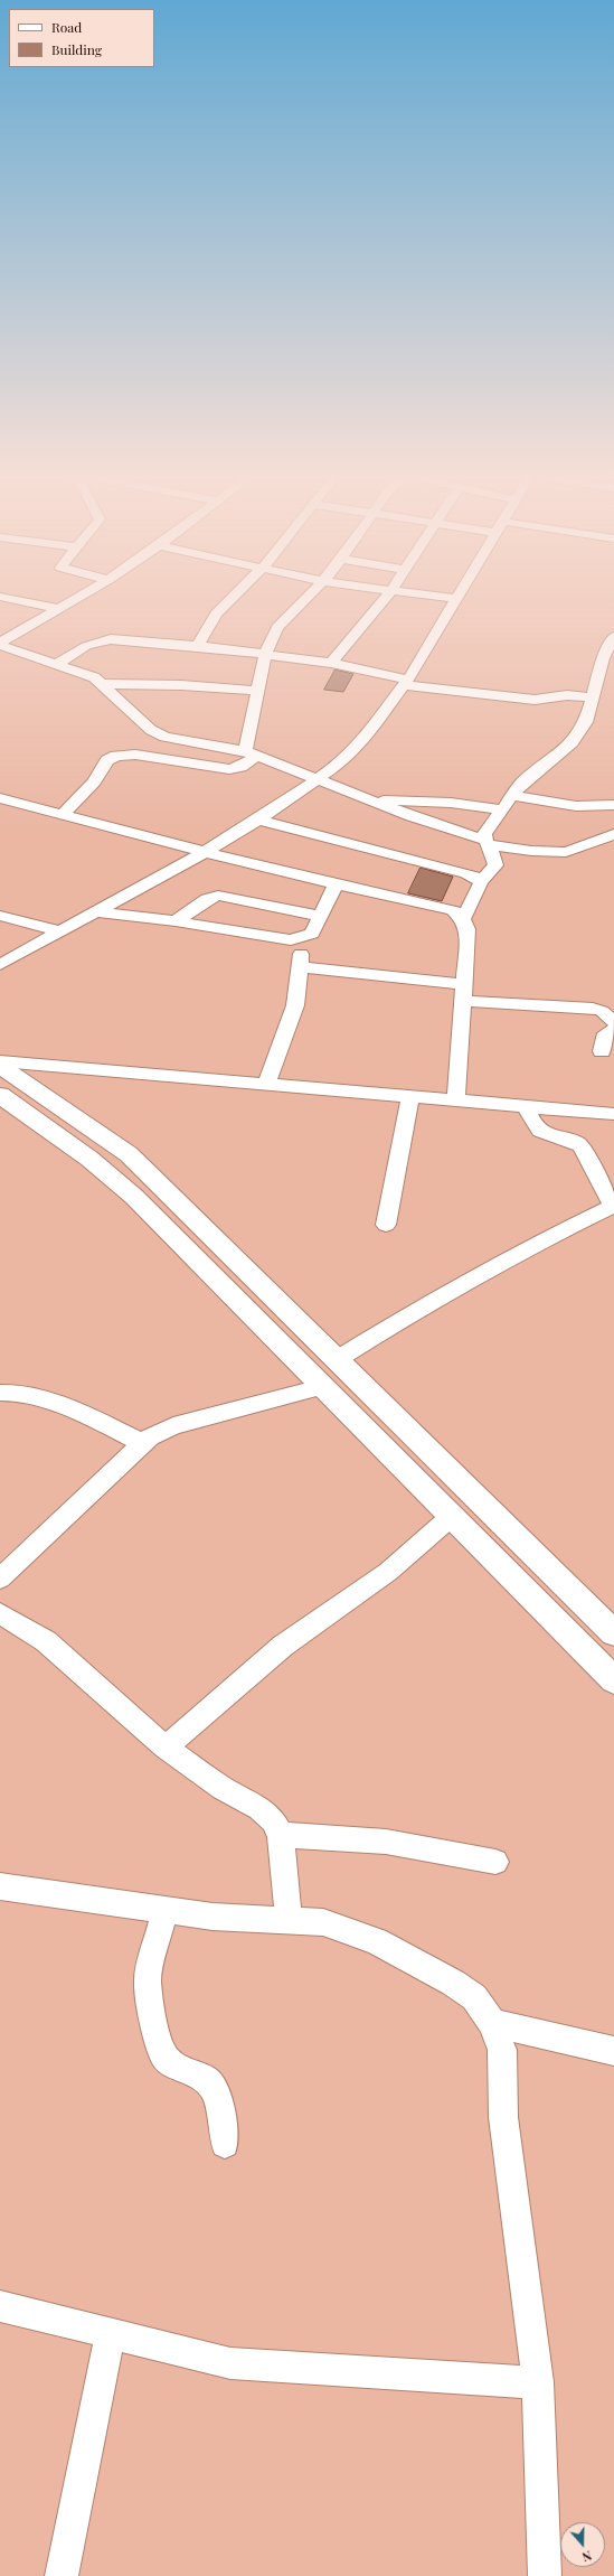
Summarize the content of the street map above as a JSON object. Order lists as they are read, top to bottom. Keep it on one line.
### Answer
{"legend":["Road","Building"],"north":"bottom"}
